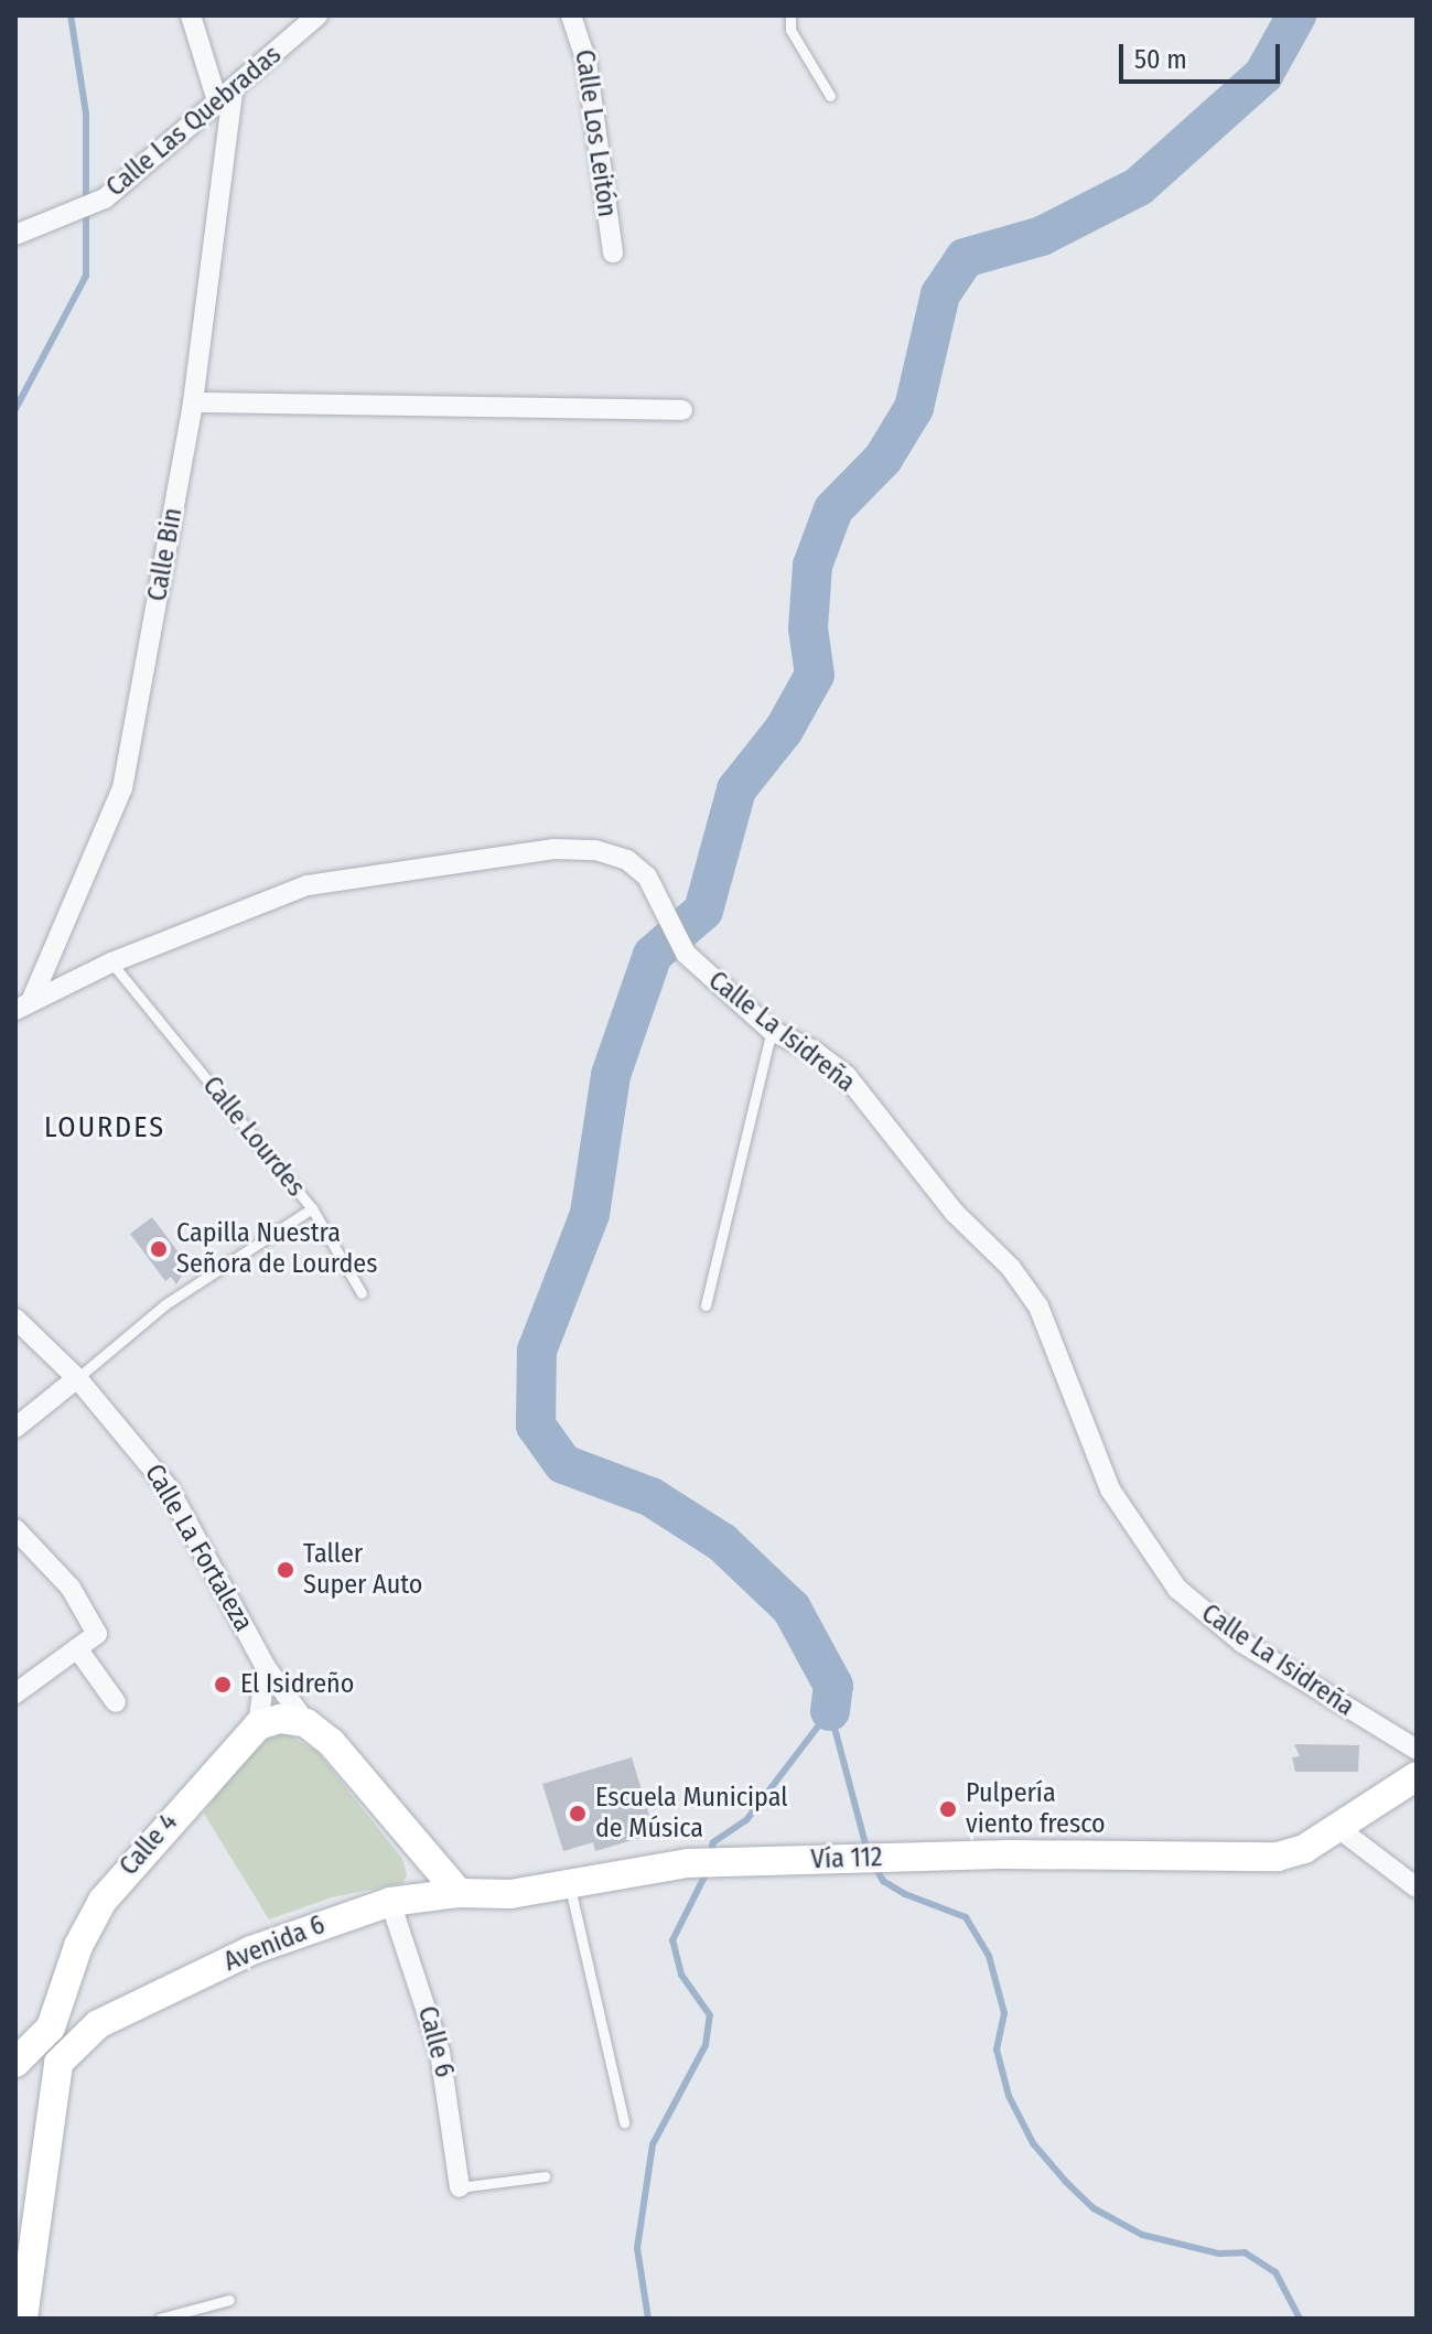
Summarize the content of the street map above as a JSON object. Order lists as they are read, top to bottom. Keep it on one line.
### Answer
{"streets":{"main road":["Calle 4","Vía 112","Avenida 6"],"street":["Calle Las Quebradas","Calle Los Leitón","Calle Bin","Calle La Isidreña","Calle La Fortaleza","Calle 6"],"lane":["Calle Lourdes"]},"crossings":[["Calle Las Quebradas","Calle Bin"],["Calle Bin","Calle La Isidreña"],["Calle La Isidreña","Calle Lourdes"],["Calle Lourdes","Calle La Fortaleza"],["Calle La Fortaleza","Calle 4"],["Vía 112","Avenida 6"],["Avenida 6","Calle 6"]],"districts":["LOURDES"],"places":["Capilla Nuestra Señora de Lourdes","Taller Super Auto","El Isidreño","Pulpería viento fresco","Escuela Municipal de Música"],"scale_bar":"50 m"}
